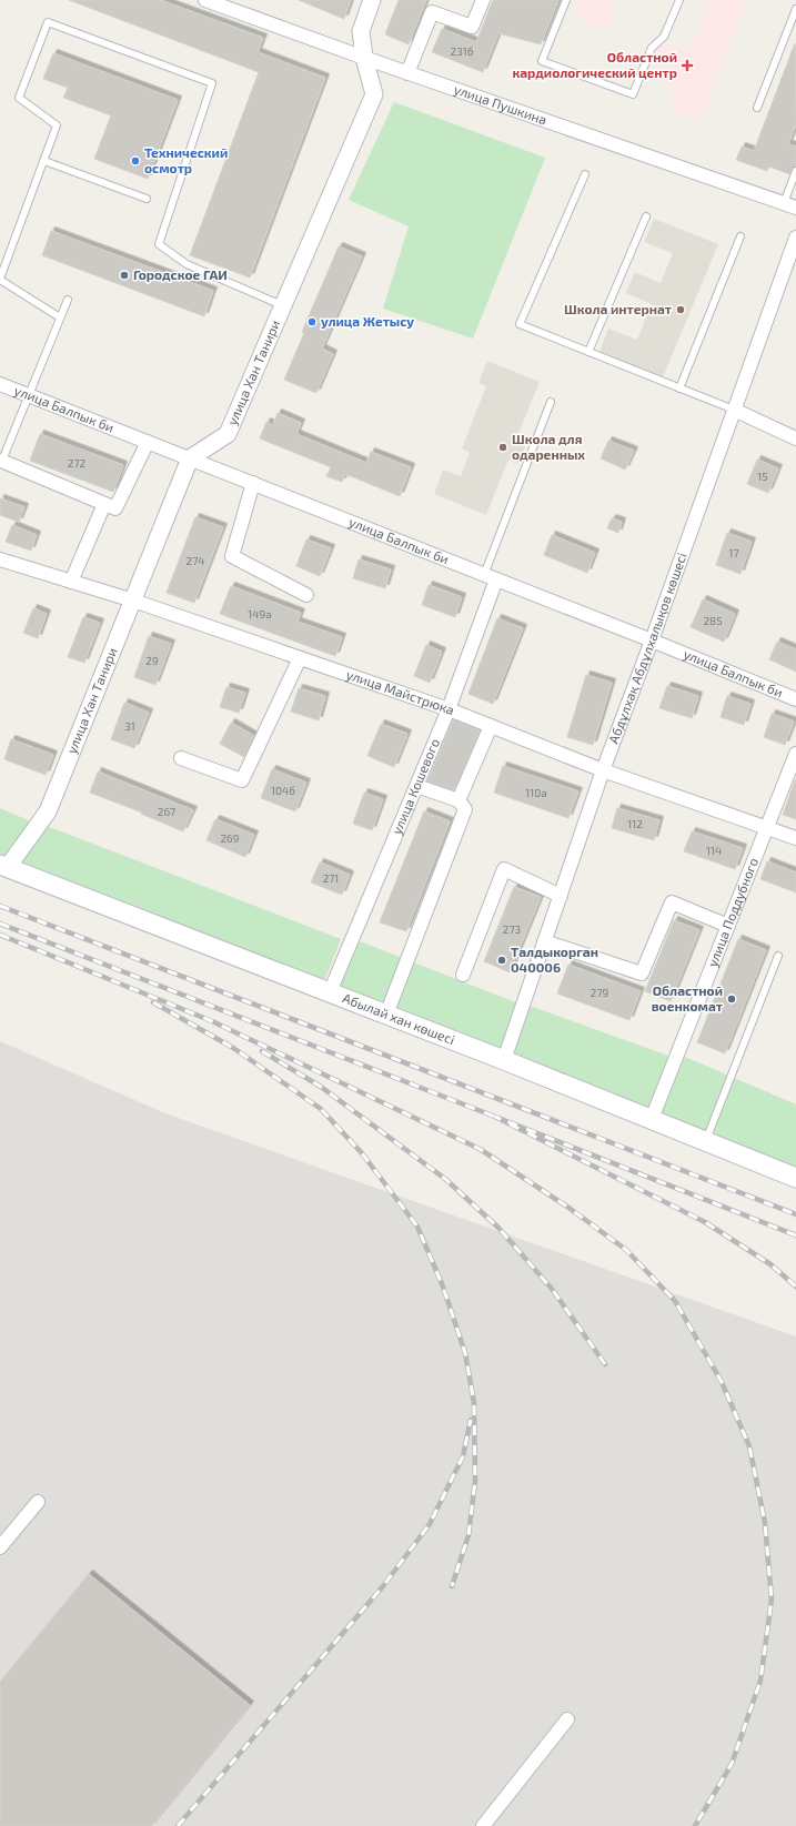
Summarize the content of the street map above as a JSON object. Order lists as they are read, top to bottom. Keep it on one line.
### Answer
{"streets":{"main road":["Абылай хан көшесі"],"street":["улица Пушкина","улица Хан Танири","улица Балпык би","Абдұлхақ Абдұлхалықов көшесі","улица Майстрюка","улица Кошевого","улица Поддубного"]},"crossings":[["улица Пушкина","улица Хан Танири"],["улица Хан Танири","улица Балпык би"],["улица Хан Танири","улица Майстрюка"],["улица Хан Танири","Абылай хан көшесі"],["улица Балпык би","Абдұлхақ Абдұлхалықов көшесі"],["улица Балпык би","улица Кошевого"],["Абдұлхақ Абдұлхалықов көшесі","улица Майстрюка"],["Абдұлхақ Абдұлхалықов көшесі","Абылай хан көшесі"],["улица Майстрюка","улица Кошевого"],["улица Майстрюка","улица Поддубного"],["улица Кошевого","Абылай хан көшесі"],["улица Поддубного","Абылай хан көшесі"]],"places":{"health":["Областной кардиологический центр"],"other":["Технический осмотр","Городское ГАИ","Школа интернат","улица Жетысу","Школа для одаренных","Талдыкорган 040006","Областной военкомат"]},"house_numbers":["231б","272","15","17","274","149а","285","29","31","104б","110а","267","112","269","114","271","273","279"]}
